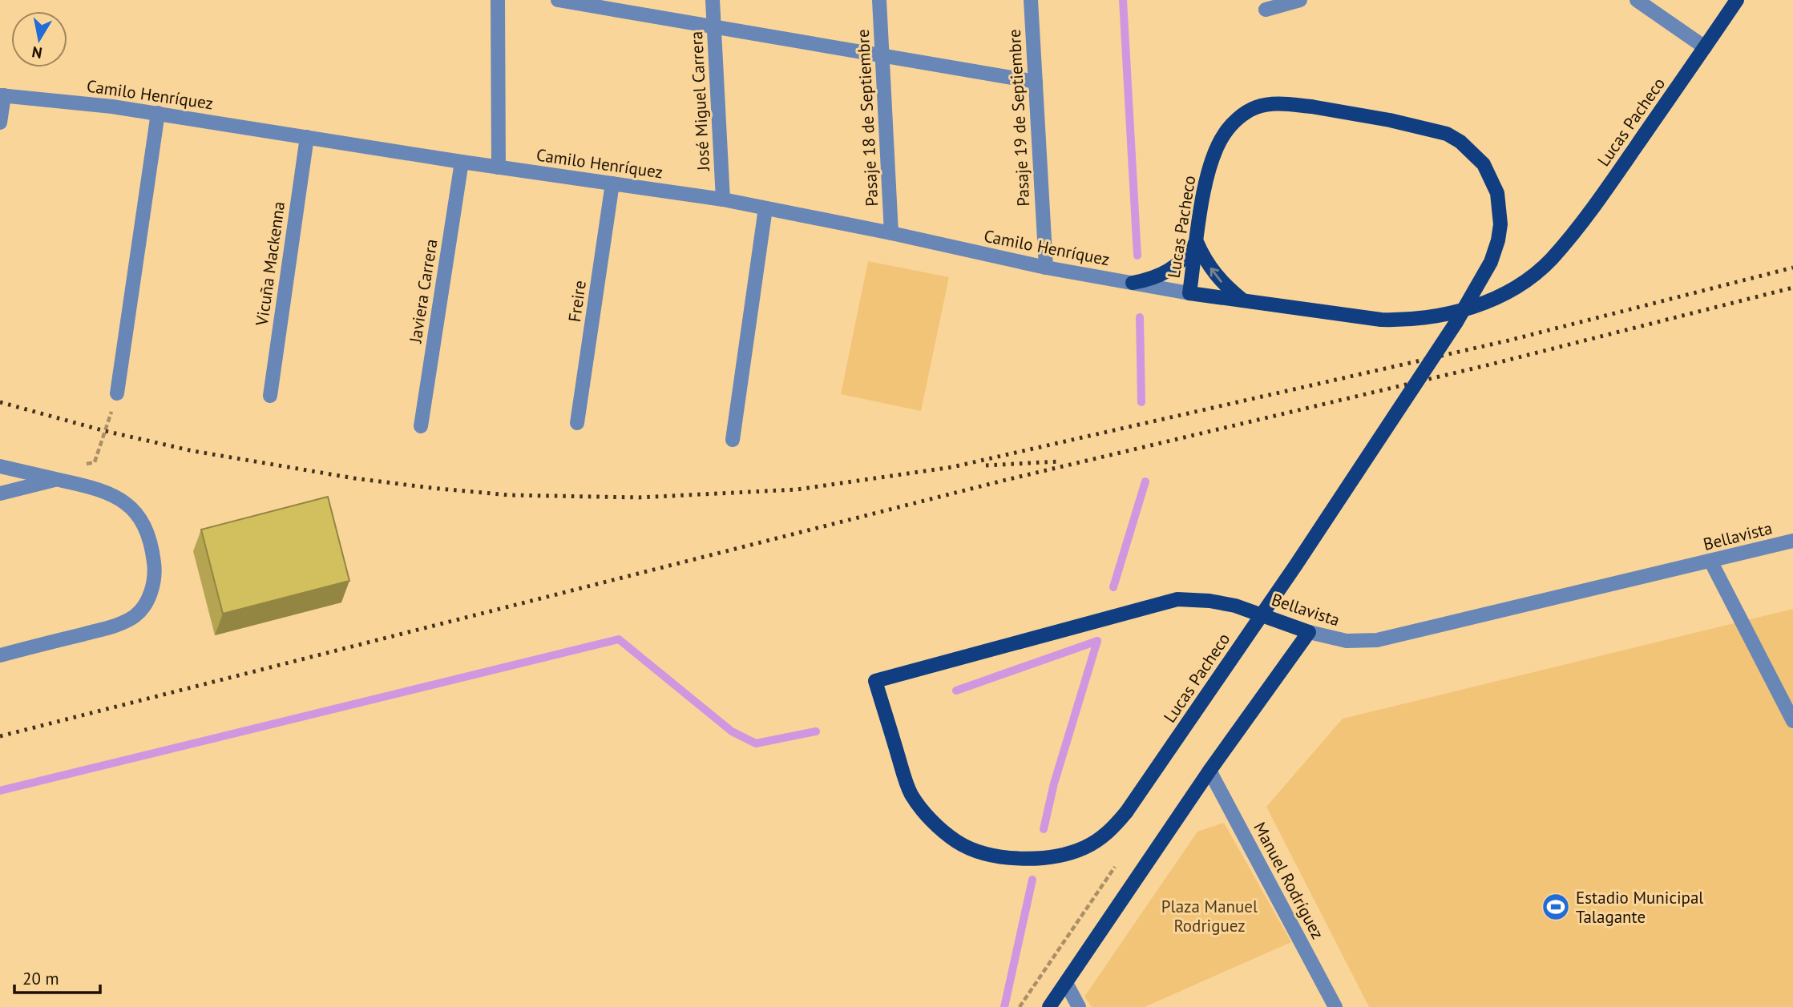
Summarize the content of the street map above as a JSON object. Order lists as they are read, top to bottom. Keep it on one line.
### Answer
{"streets":{"main road":["Lucas Pacheco","Bellavista"],"street":["Camilo Henríquez","José Miguel Carrera","Pasaje 18 de Septiembre","Pasaje 19 de Septiembre","Vicuña Mackenna","Javiera Carrera","Freire","Manuel Rodríguez"]},"crossings":[["Camilo Henríquez","José Miguel Carrera"],["Camilo Henríquez","Pasaje 18 de Septiembre"],["Camilo Henríquez","Pasaje 19 de Septiembre"],["Camilo Henríquez","Lucas Pacheco"],["Camilo Henríquez","Vicuña Mackenna"],["Camilo Henríquez","Javiera Carrera"],["Camilo Henríquez","Freire"],["Lucas Pacheco","Bellavista"]],"parks":["Plaza Manuel Rodriguez"],"places":{"sports":["Estadio Municipal Talagante"]},"scale_bar":"20 m","north":"bottom"}
